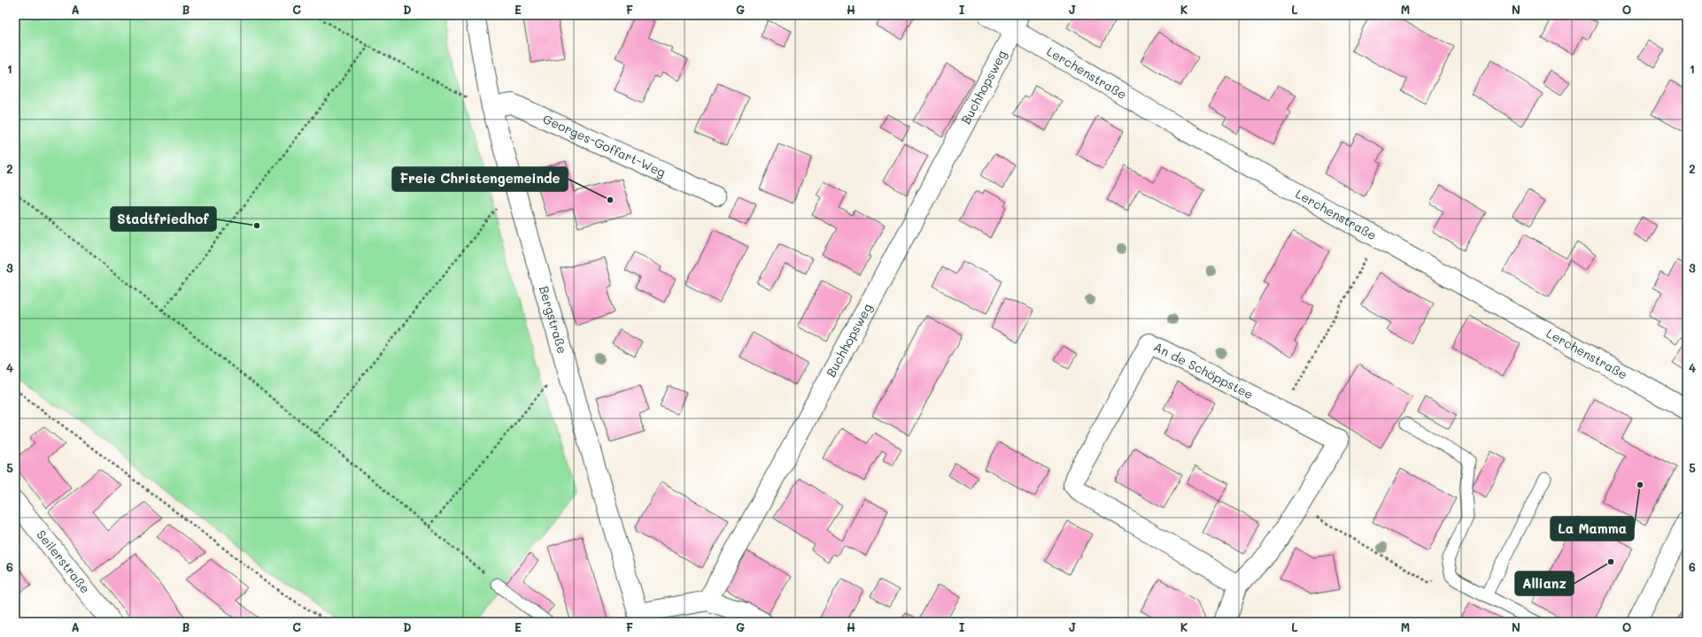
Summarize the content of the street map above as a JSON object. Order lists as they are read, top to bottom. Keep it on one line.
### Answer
{"streets":{"street":["Lerchenstraße","Buchhopsweg","Georges-Goffart-Weg","Bergstraße","An de Schöppstee","Seilerstraße"]},"crossings":[["Lerchenstraße","Buchhopsweg"],["Georges-Goffart-Weg","Bergstraße"]],"places":["Freie Christengemeinde","Stadtfriedhof","La Mamma","Allianz"],"grid":{"columns":["A","B","C","D","E","F","G","H","I","J","K","L","M","N","O"],"rows":["1","2","3","4","5","6"]}}
